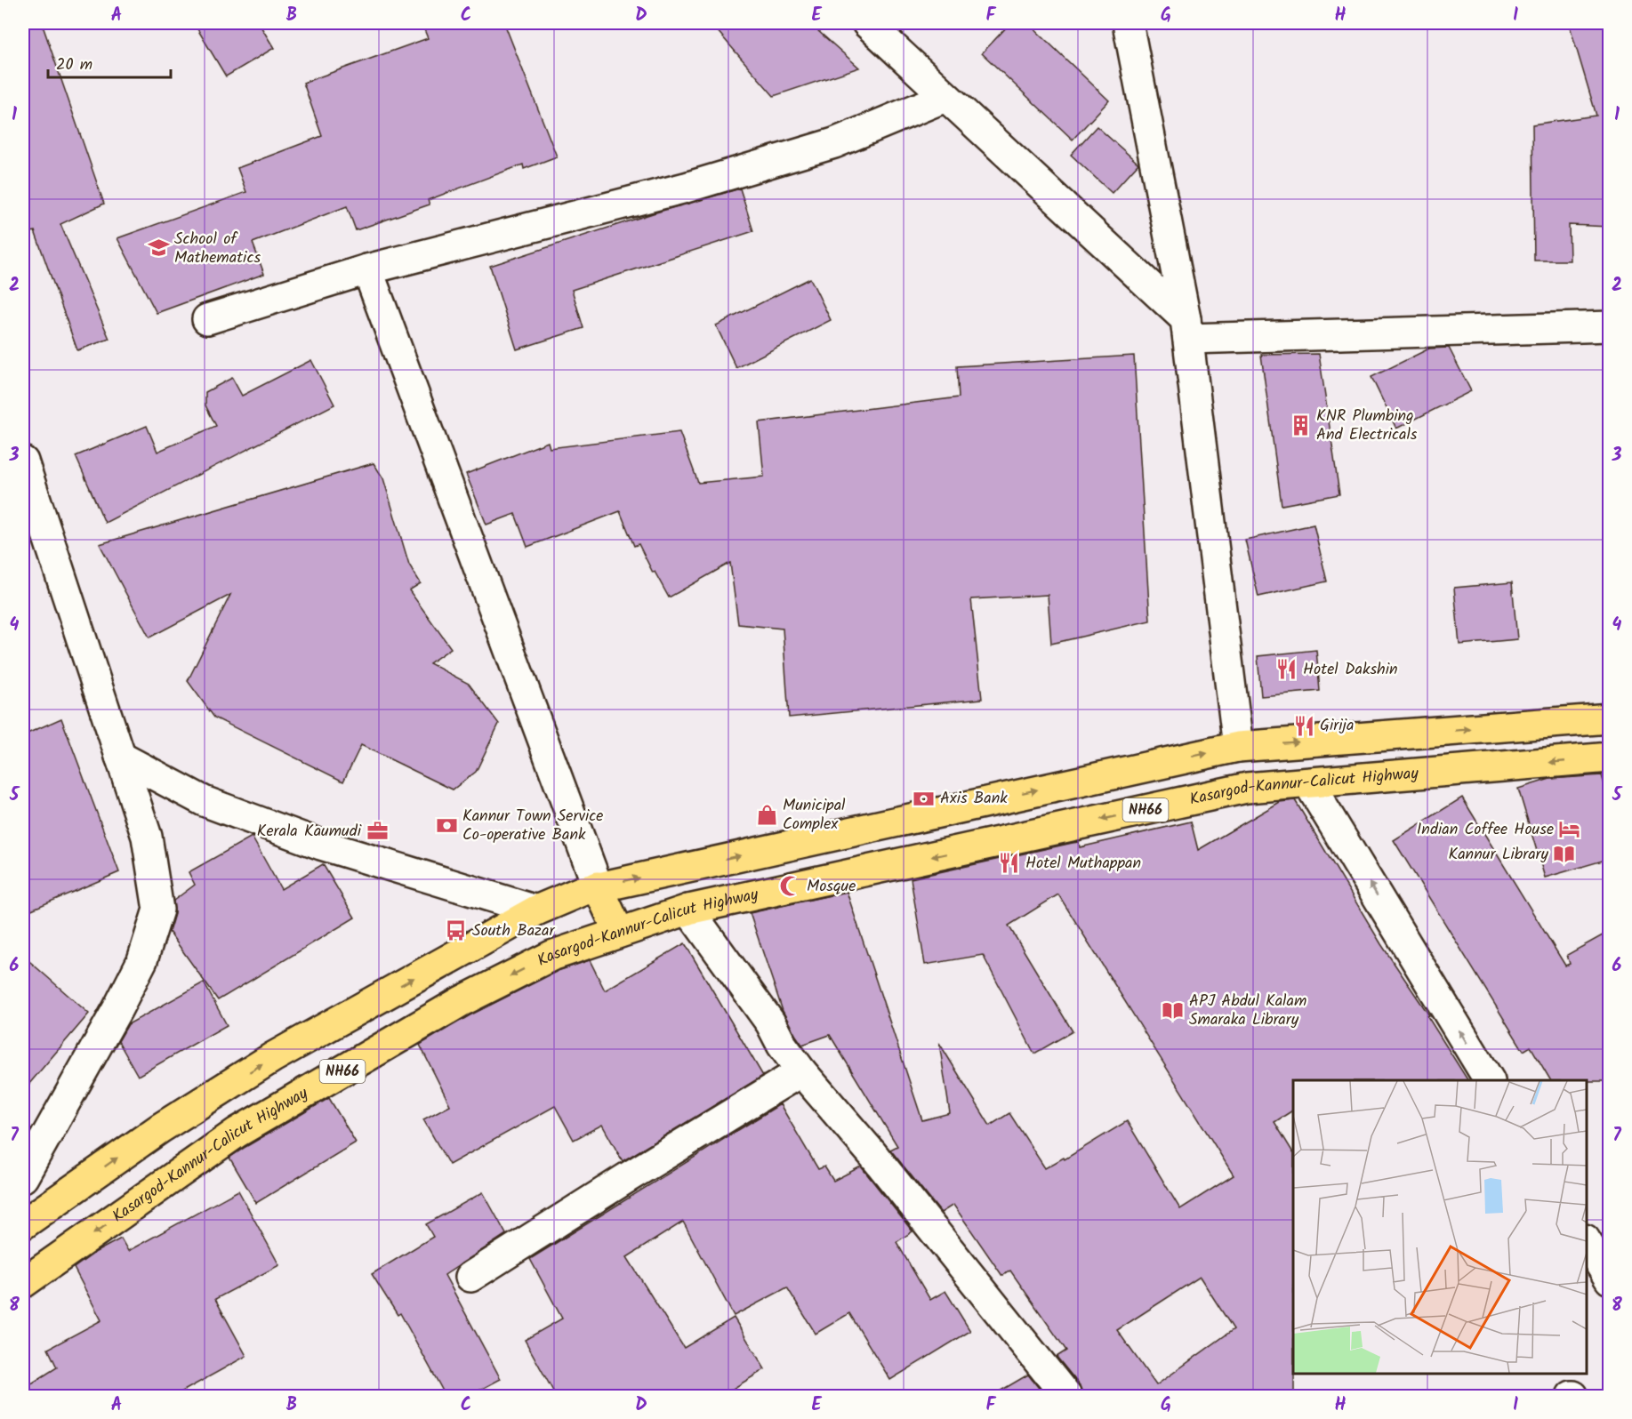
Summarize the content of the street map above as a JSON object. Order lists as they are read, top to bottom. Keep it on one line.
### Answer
{"streets":{"highway":["Kasargod-Kannur-Calicut Highway","NH66"]},"places":{"school or university":["School of Mathematics"],"building":["KNR Plumbing And Electricals"],"restaurant":["Hotel Dakshin","Girija","Hotel Muthappan"],"bank":["Axis Bank","Kannur Town Service Co-operative Bank"],"shop":["Municipal Complex"],"hotel":["Indian Coffee House"],"office":["Kerala Kaumudi"],"library":["Kannur Library","APJ Abdul Kalam Smaraka Library"],"mosque":["Mosque"],"bus stop":["South Bazar"]},"scale_bar":"20 m","grid":{"columns":["A","B","C","D","E","F","G","H","I"],"rows":["1","2","3","4","5","6","7","8"]}}
